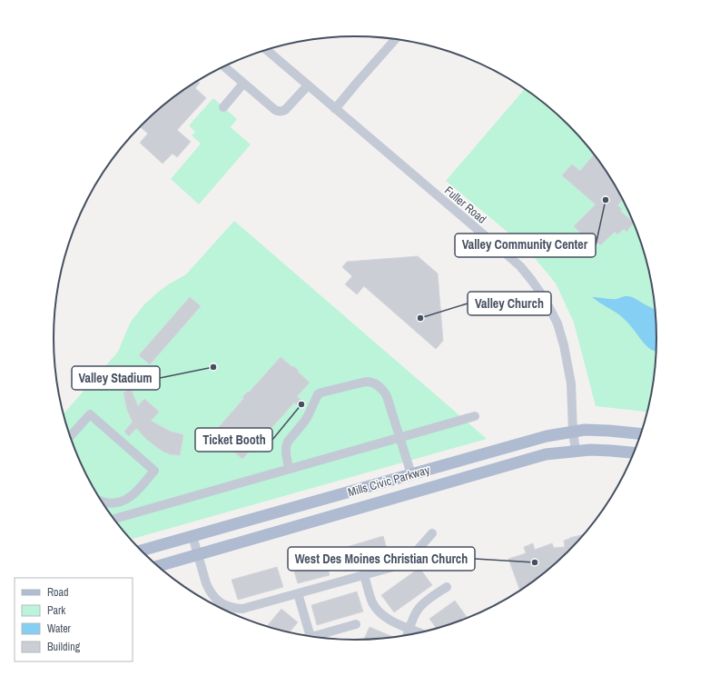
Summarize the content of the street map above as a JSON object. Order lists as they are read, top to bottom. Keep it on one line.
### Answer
{"streets":{"main road":["Mills Civic Parkway"],"street":["Fuller Road"]},"crossings":[["Fuller Road","Mills Civic Parkway"]],"places":["Valley Community Center","Valley Church","Valley Stadium","Ticket Booth","West Des Moines Christian Church"],"legend":["Road","Park","Water","Building"]}
